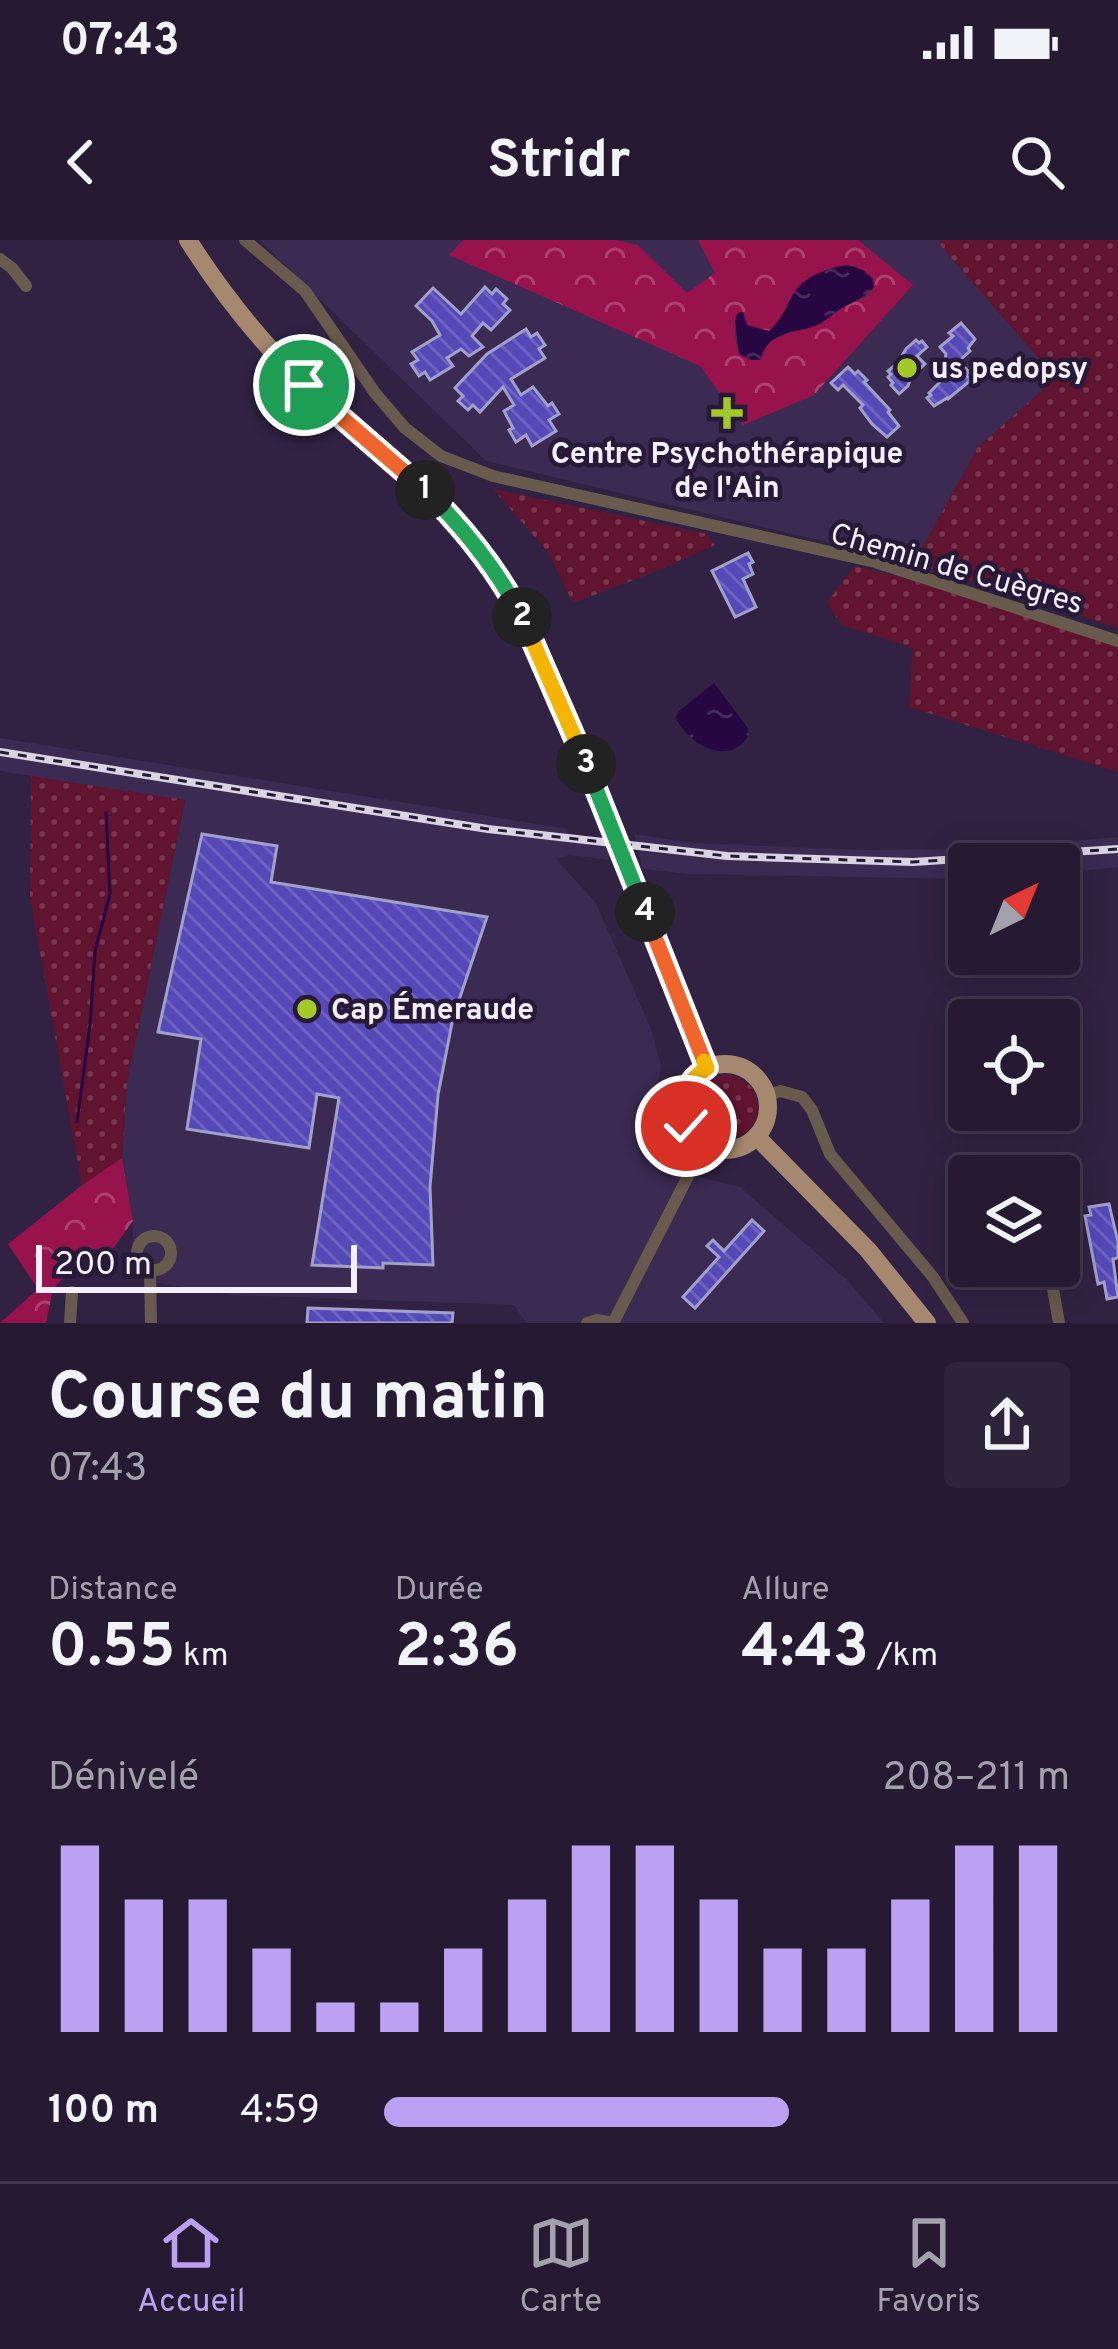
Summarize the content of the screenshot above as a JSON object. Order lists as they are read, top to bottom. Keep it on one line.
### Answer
{"streets":{"street":["Chemin de Cuègres"]},"places":{"other":["us pedopsy","Cap Émeraude"],"health":["Centre Psychothérapique de l'Ain"]},"scale_bar":"200 m","north":"top right","page":{"status":"07:43","header":"Stridr","pins":["1","2","3","4"],"scale":"200 m","heading":["Course du matin","07:43"],"stats":[["Distance","0.55 km"],["Durée","2:36"],["Allure","4:43 /km"]],"chart":["Dénivelé","208–211 m"],"list":[{"name":"100 m","note":"4:59"}],"tabs":["Accueil","Carte","Favoris"]}}
